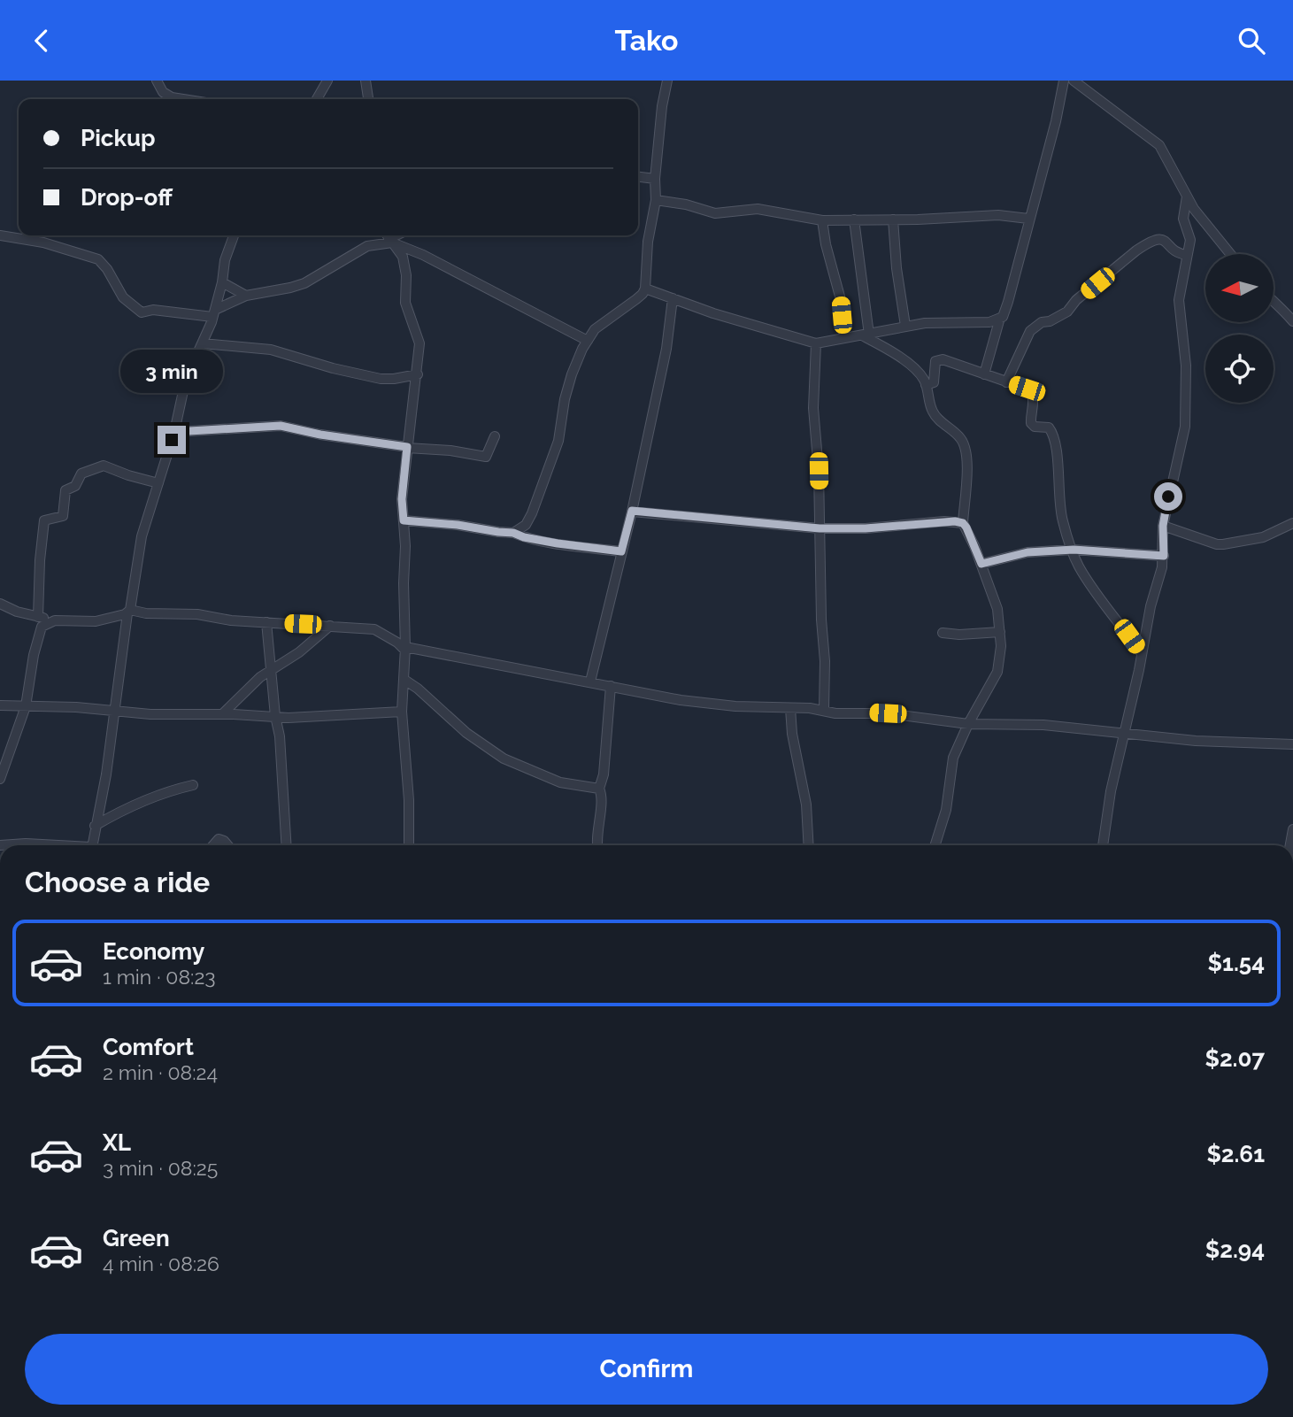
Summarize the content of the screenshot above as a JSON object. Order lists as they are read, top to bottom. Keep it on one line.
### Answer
{"north":"left","page":{"header":"Tako","banner":["Pickup","Drop-off"],"bubble":"3 min","heading":"Choose a ride","list":[{"name":"Economy","note":"1 min · 08:23","value":"$1.54"},{"name":"Comfort","note":"2 min · 08:24","value":"$2.07"},{"name":"XL","note":"3 min · 08:25","value":"$2.61"},{"name":"Green","note":"4 min · 08:26","value":"$2.94"}],"buttons":"Confirm"}}
